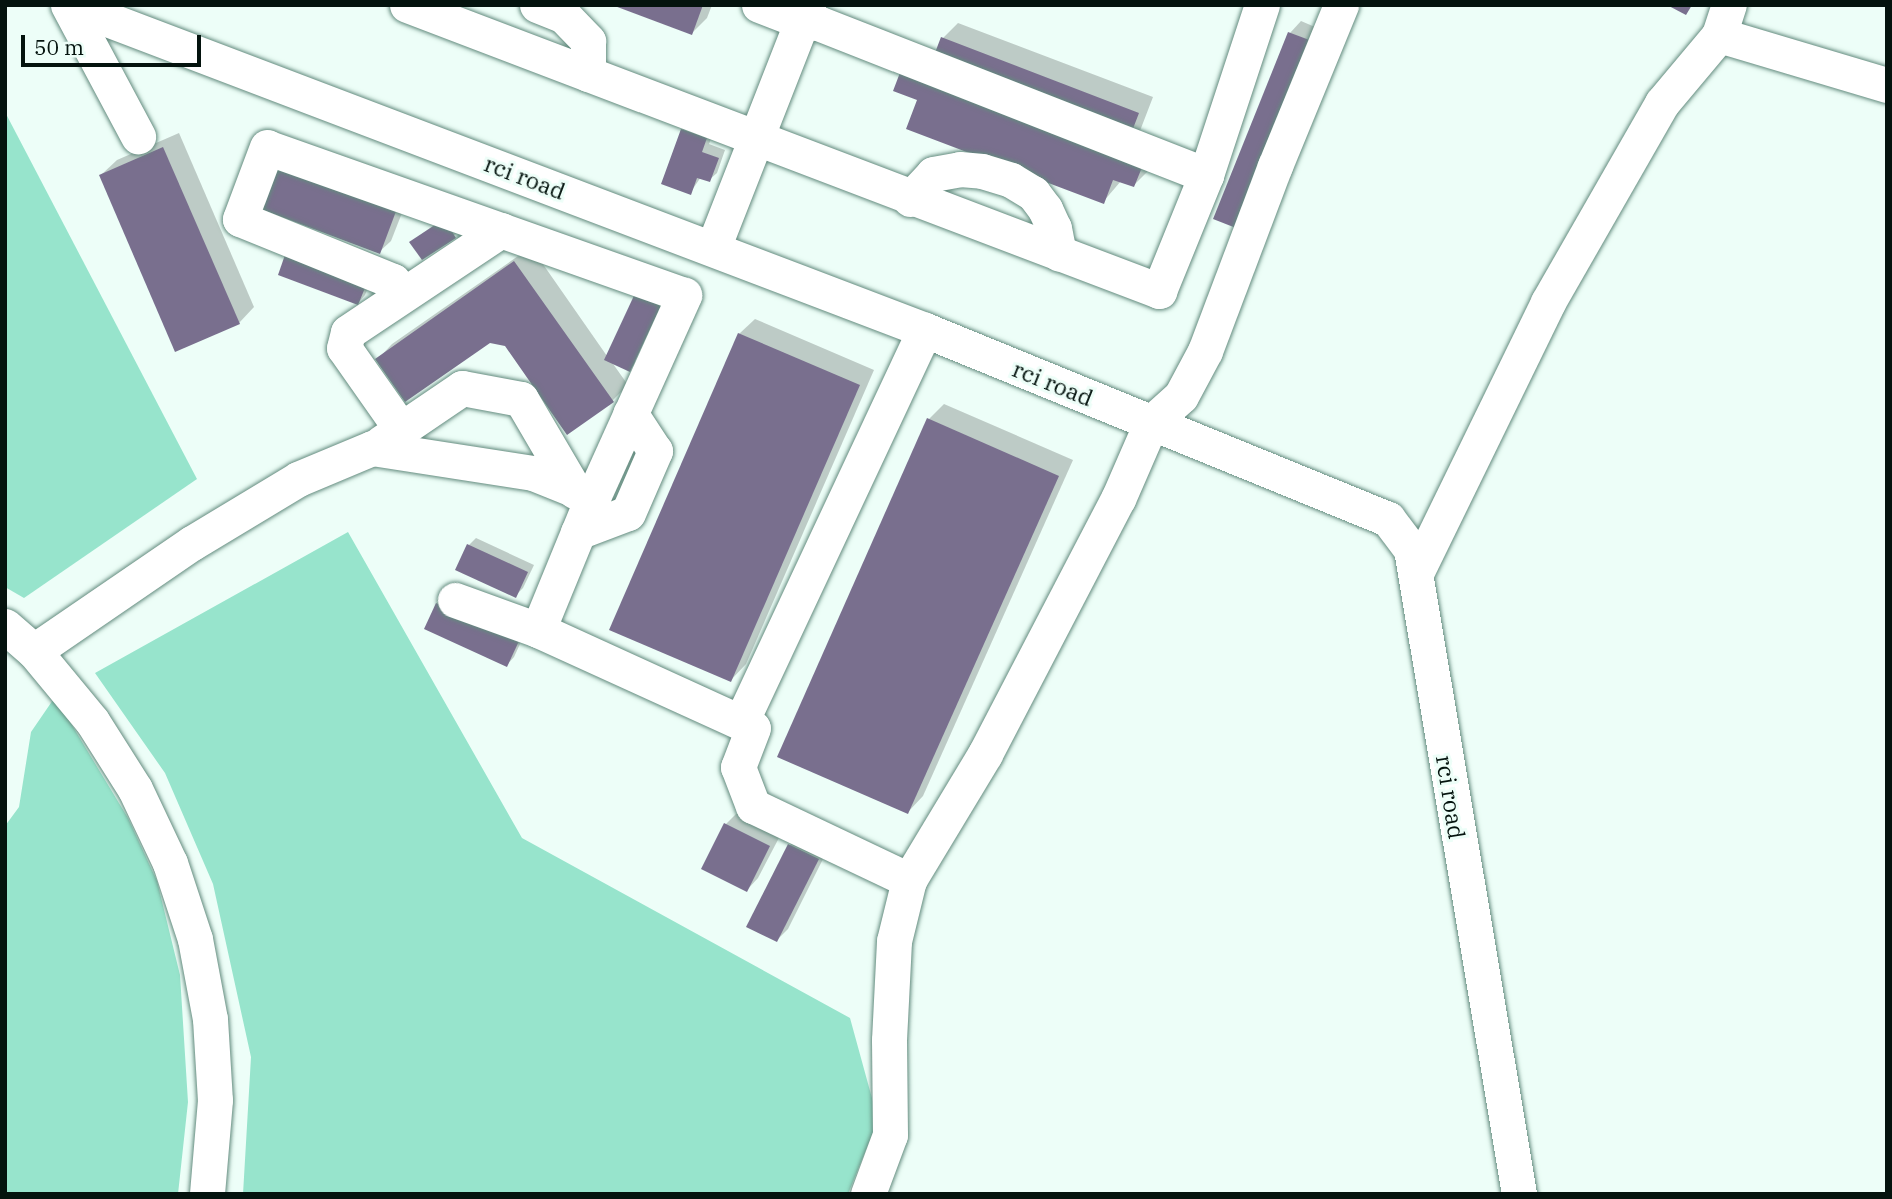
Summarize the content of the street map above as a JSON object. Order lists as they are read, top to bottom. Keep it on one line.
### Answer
{"streets":{"lane":["rci road"]},"scale_bar":"50 m"}
